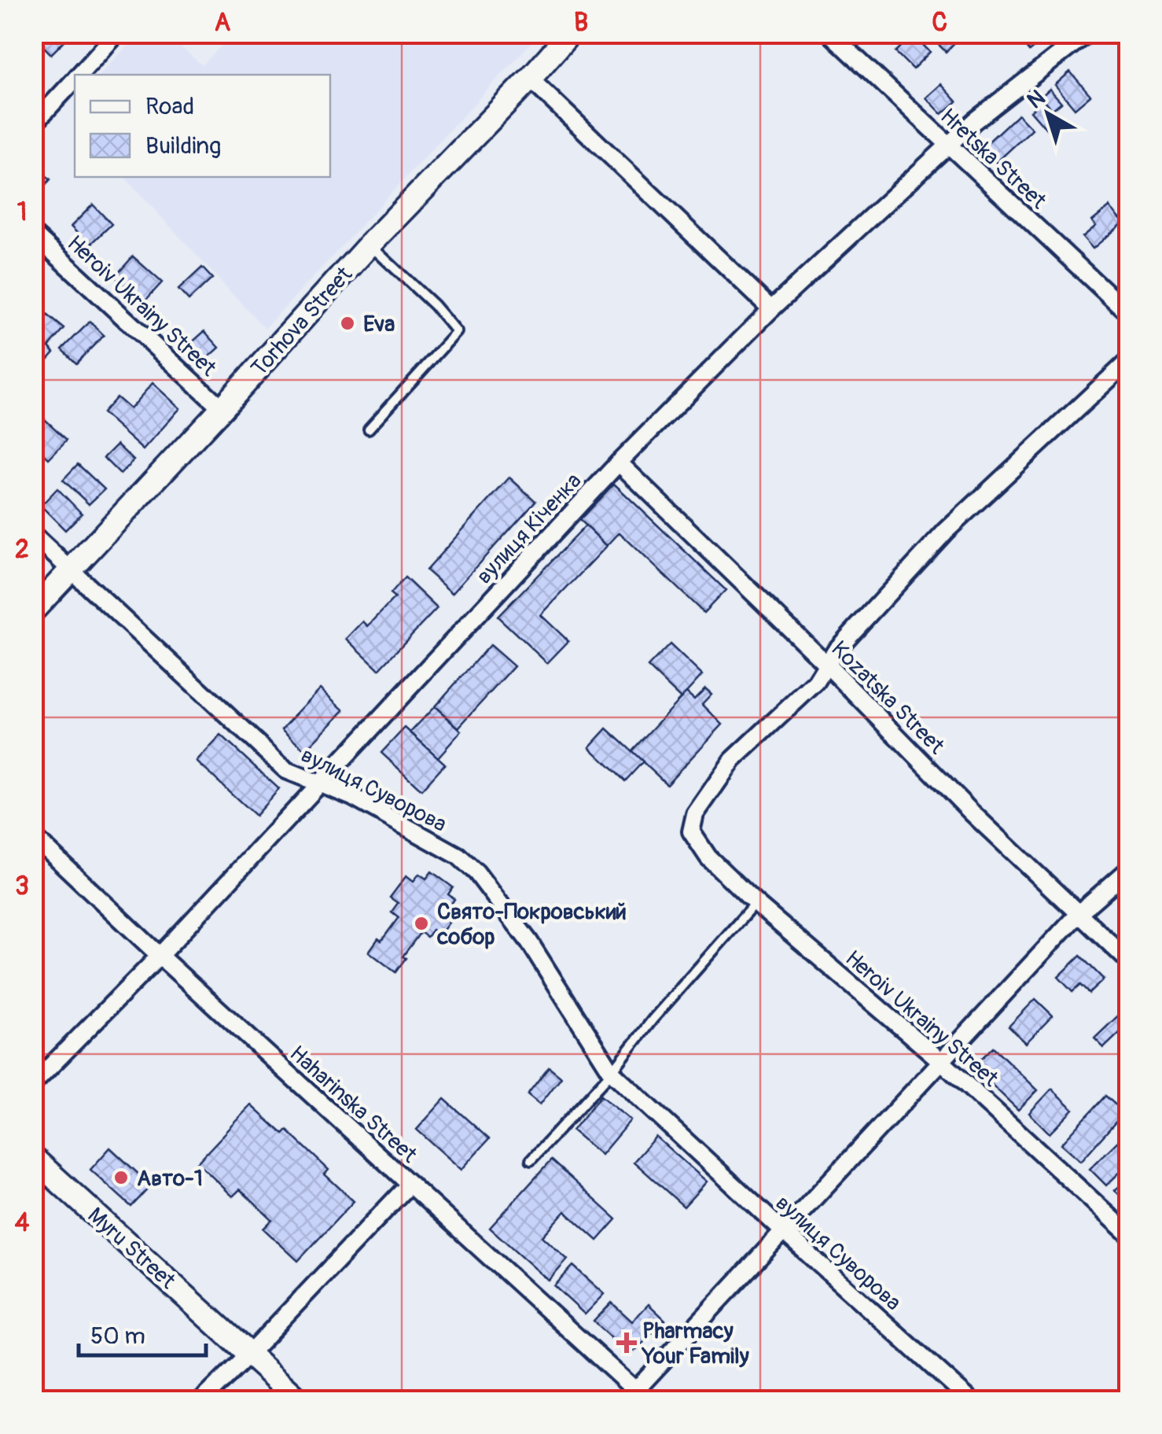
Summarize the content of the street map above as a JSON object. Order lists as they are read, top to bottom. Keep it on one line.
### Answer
{"streets":{"main road":["Torhova Street","Myru Street"],"street":["Hretska Street","Heroiv Ukrainy Street","вулиця Кіченка","Kozatska Street","вулиця Суворова","Haharinska Street"]},"crossings":[["Hretska Street","вулиця Кіченка"],["Heroiv Ukrainy Street","Torhova Street"],["Heroiv Ukrainy Street","Kozatska Street"],["Torhova Street","вулиця Суворова"],["вулиця Кіченка","Kozatska Street"],["вулиця Кіченка","вулиця Суворова"],["вулиця Кіченка","Haharinska Street"]],"places":{"other":["Eva","Свято-Покровський собор","Авто-1"],"health":["Pharmacy Your Family"]},"legend":["Road","Building"],"scale_bar":"50 m","north":"top left","grid":{"columns":["A","B","C"],"rows":["1","2","3","4"]}}
